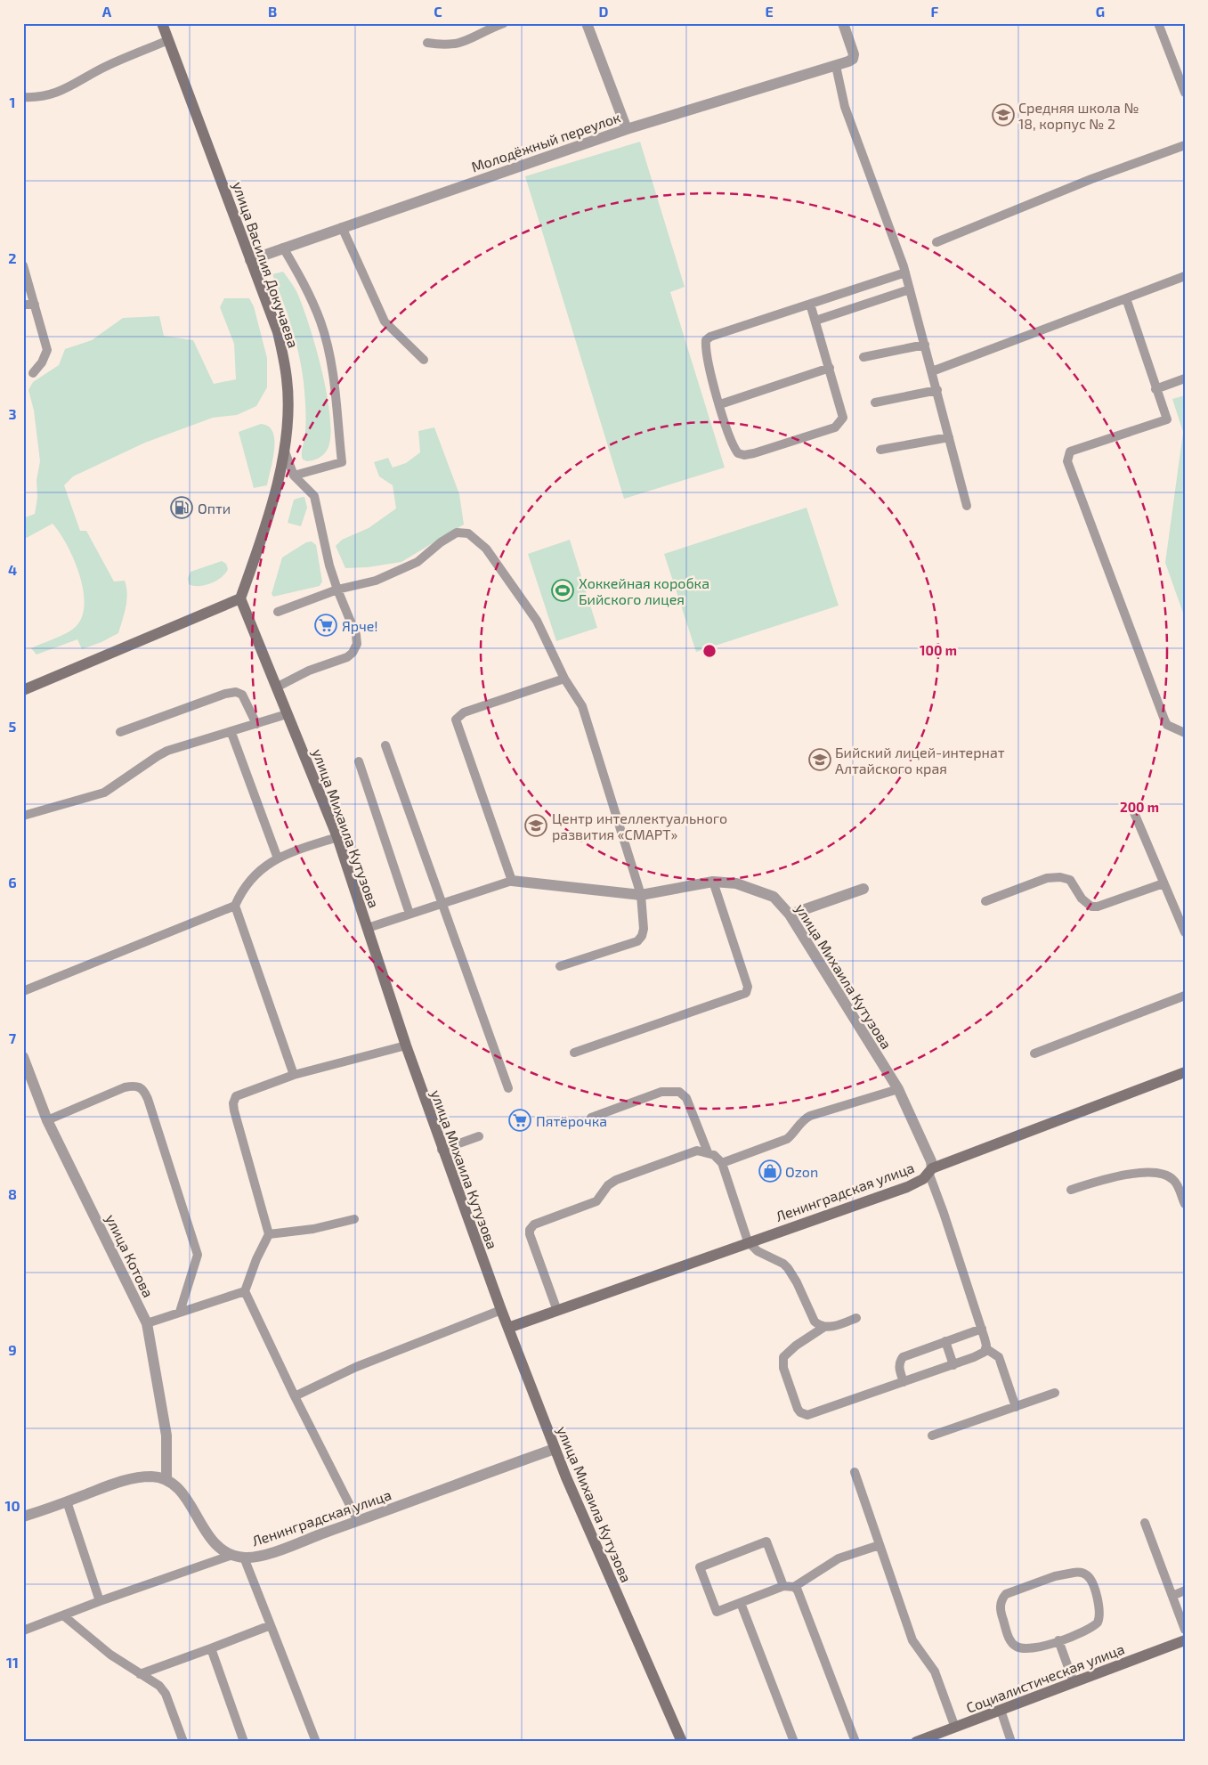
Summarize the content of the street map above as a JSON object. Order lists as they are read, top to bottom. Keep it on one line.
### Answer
{"streets":{"street":["Молодёжный переулок","улица Василия Докучаева","улица Михаила Кутузова","Ленинградская улица","улица Котова","Социалистическая улица"]},"crossings":[["Молодёжный переулок","улица Василия Докучаева"],["улица Василия Докучаева","улица Михаила Кутузова"],["улица Михаила Кутузова","Ленинградская улица"],["Ленинградская улица","улица Котова"]],"places":{"school or university":["Средняя школа № 18, корпус № 2","Бийский лицей-интернат Алтайского края","Центр интеллектуального развития «СМАРТ»"],"fuel station":["Опти"],"sports":["Хоккейная коробка Бийского лицея"],"supermarket":["Ярче!","Пятёрочка"],"shop":["Ozon"]},"grid":{"columns":["A","B","C","D","E","F","G"],"rows":["1","2","3","4","5","6","7","8","9","10","11"]},"rings":["100 m","200 m"]}
